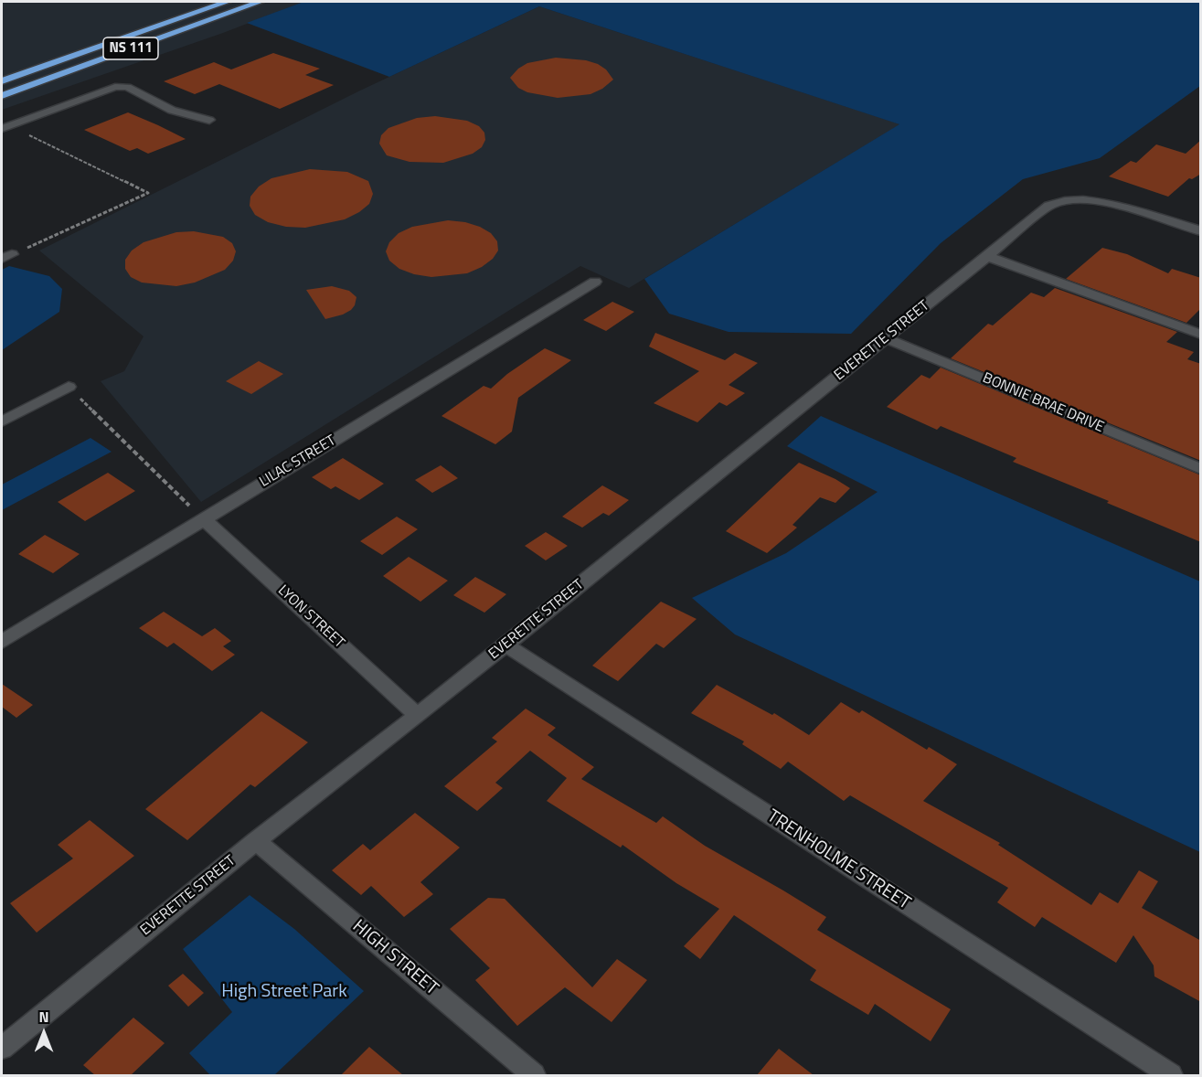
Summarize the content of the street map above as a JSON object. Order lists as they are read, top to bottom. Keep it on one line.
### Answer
{"streets":{"highway":["NS 111"],"street":["EVERETTE STREET","BONNIE BRAE DRIVE","LILAC STREET","LYON STREET","TRENHOLME STREET","HIGH STREET"]},"crossings":[["EVERETTE STREET","BONNIE BRAE DRIVE"],["EVERETTE STREET","LYON STREET"],["EVERETTE STREET","TRENHOLME STREET"],["EVERETTE STREET","HIGH STREET"],["LILAC STREET","LYON STREET"]],"parks":["High Street Park"],"north":"top"}
